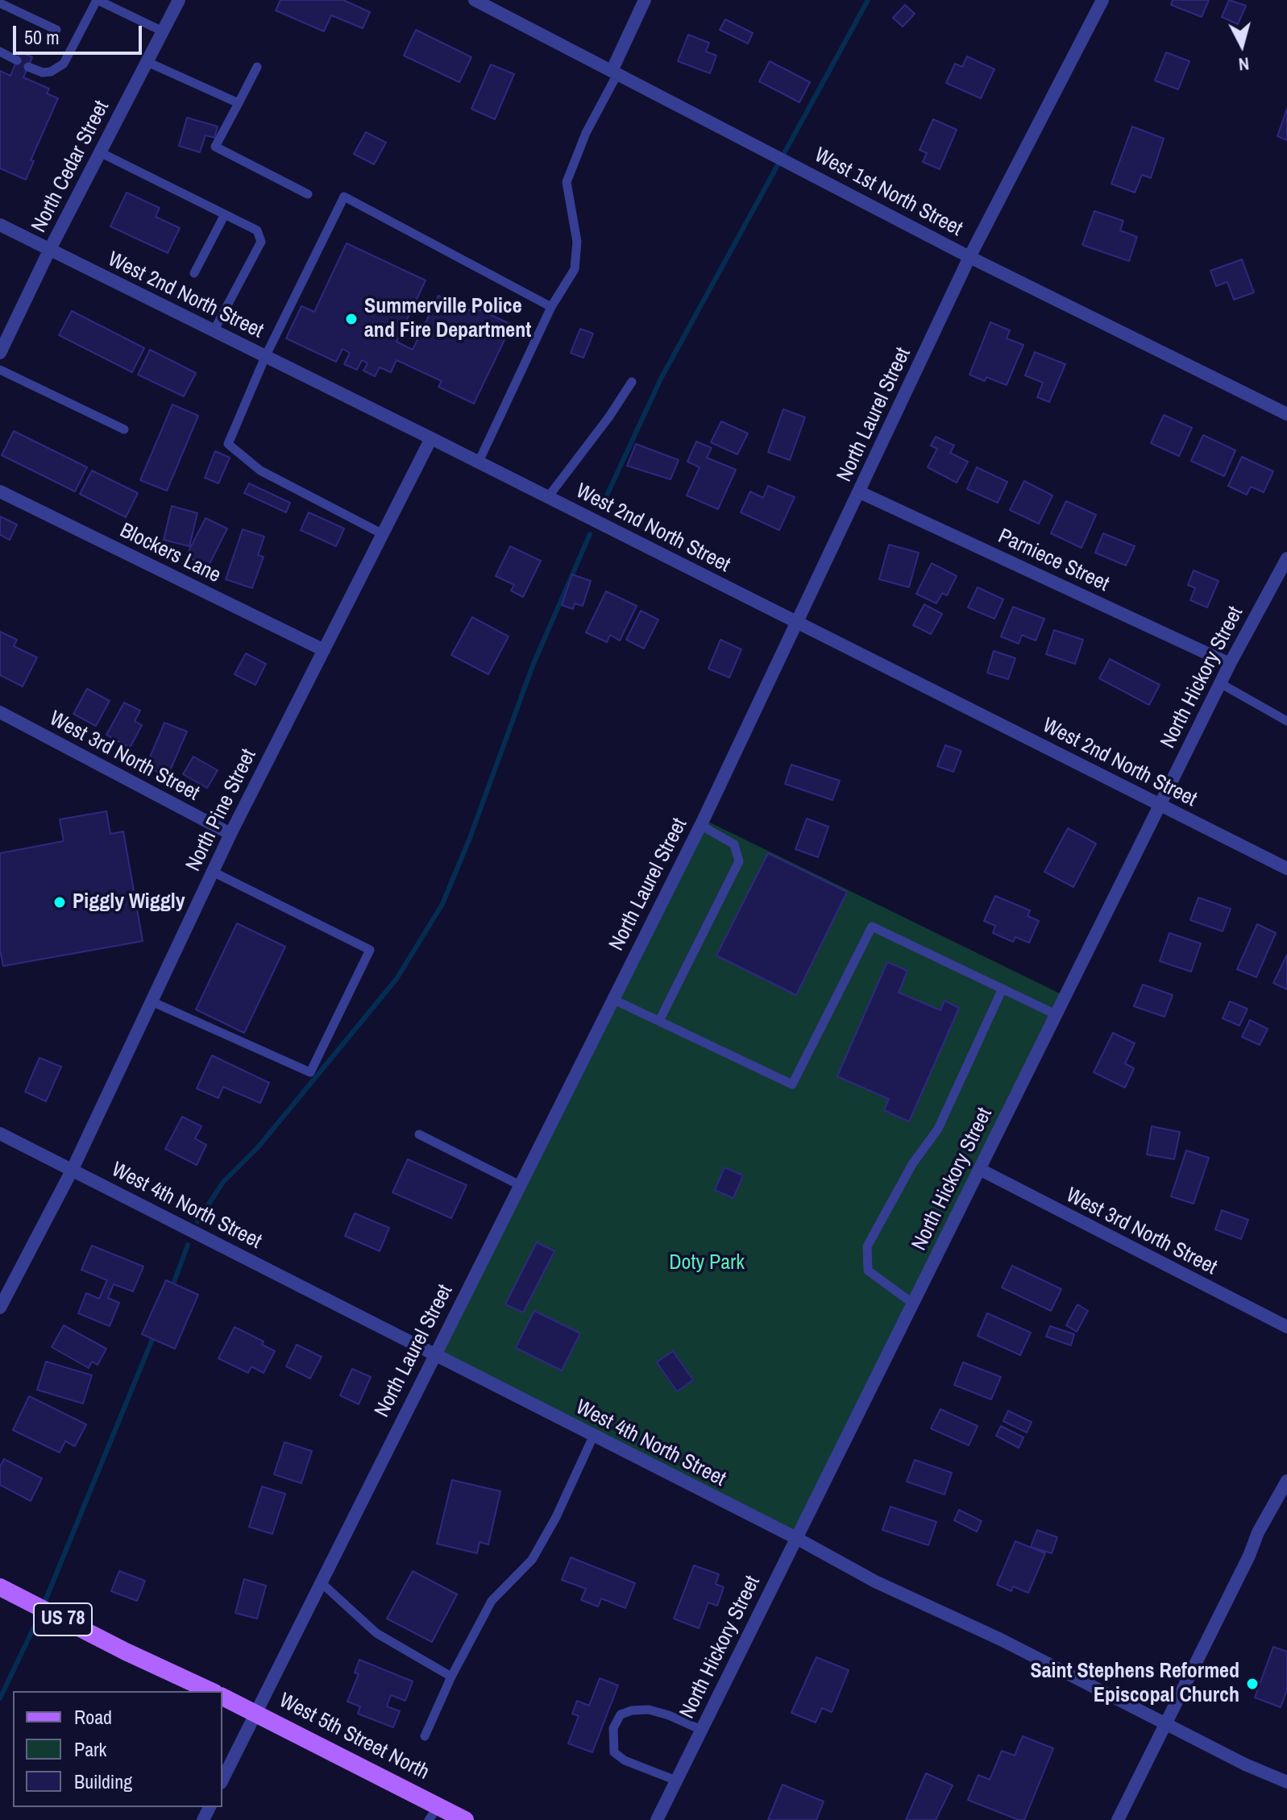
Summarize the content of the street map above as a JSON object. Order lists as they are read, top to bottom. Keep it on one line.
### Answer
{"streets":{"main road":["US 78","West 5th Street North"],"street":["North Cedar Street","West 1st North Street","West 2nd North Street","North Laurel Street","Blockers Lane","Parniece Street","North Hickory Street","West 3rd North Street","North Pine Street","West 4th North Street"]},"crossings":[["North Cedar Street","West 2nd North Street"],["West 1st North Street","North Laurel Street"],["West 2nd North Street","North Laurel Street"],["West 2nd North Street","North Hickory Street"],["West 2nd North Street","North Pine Street"],["North Laurel Street","Parniece Street"],["North Laurel Street","West 4th North Street"],["North Laurel Street","West 5th Street North"],["Blockers Lane","North Pine Street"],["Parniece Street","North Hickory Street"],["North Hickory Street","West 3rd North Street"],["North Hickory Street","West 4th North Street"],["West 3rd North Street","North Pine Street"],["North Pine Street","West 4th North Street"]],"parks":["Doty Park"],"places":["Summerville Police and Fire Department","Piggly Wiggly","Saint Stephens Reformed Episcopal Church"],"legend":["Road","Park","Building"],"scale_bar":"50 m","north":"bottom"}
